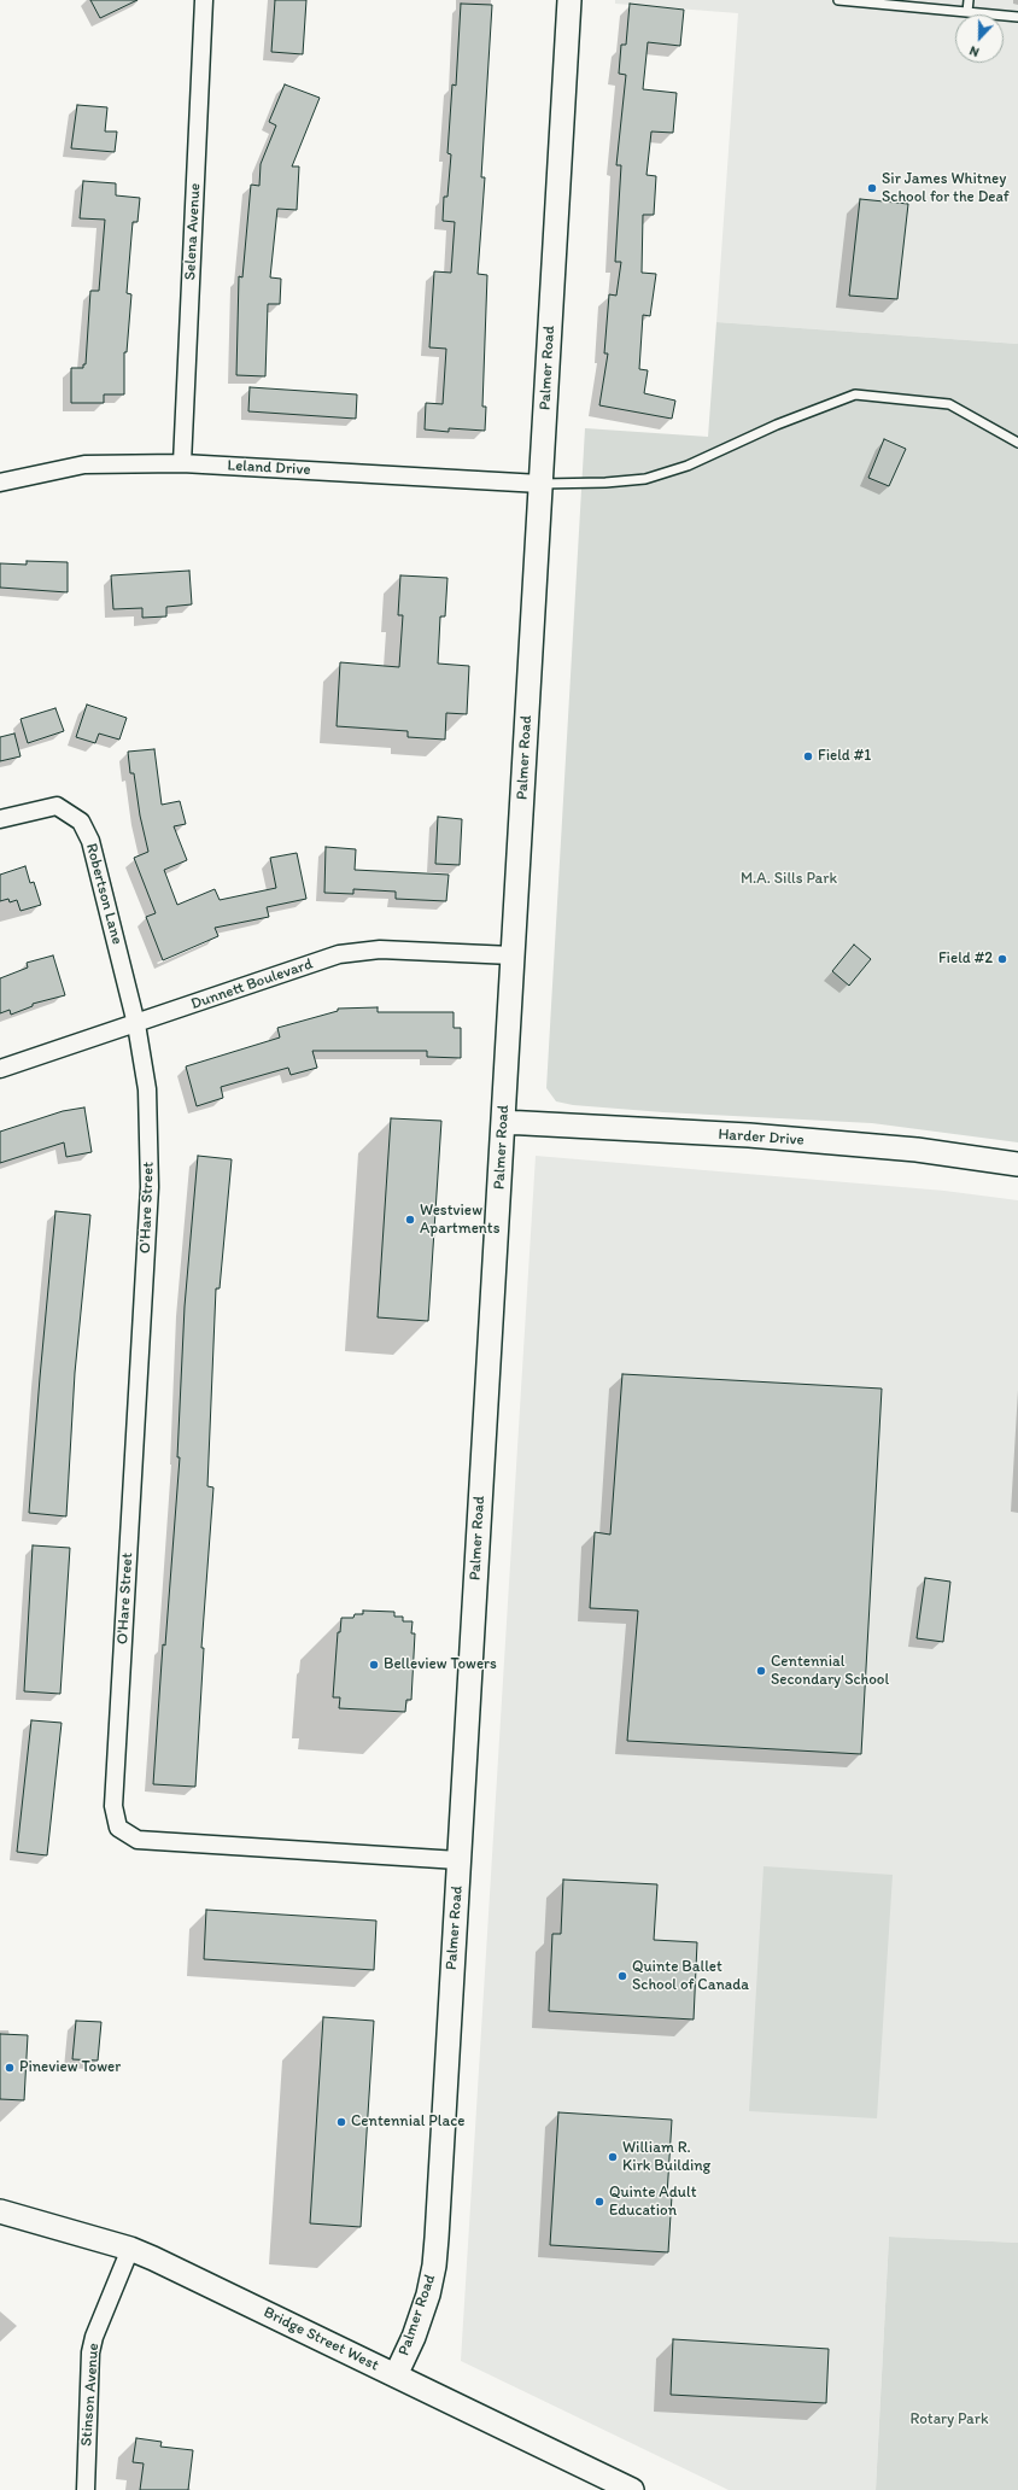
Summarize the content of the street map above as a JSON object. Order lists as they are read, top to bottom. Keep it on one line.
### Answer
{"streets":{"street":["Selena Avenue","Palmer Road","Leland Drive","Robertson Lane","Dunnett Boulevard","Harder Drive","O'Hare Street","Bridge Street West","Stinson Avenue"]},"crossings":[["Selena Avenue","Leland Drive"],["Palmer Road","Leland Drive"],["Palmer Road","Dunnett Boulevard"],["Palmer Road","Harder Drive"],["Palmer Road","O'Hare Street"],["Palmer Road","Bridge Street West"],["Robertson Lane","Dunnett Boulevard"],["Robertson Lane","O'Hare Street"],["Dunnett Boulevard","O'Hare Street"],["Bridge Street West","Stinson Avenue"]],"parks":["M.A. Sills Park","Rotary Park"],"places":["Sir James Whitney School for the Deaf","Field #1","Field #2","Westview Apartments","Belleview Towers","Centennial Secondary School","Quinte Ballet School of Canada","Pineview Tower","Centennial Place","William R. Kirk Building","Quinte Adult Education"],"north":"bottom"}
